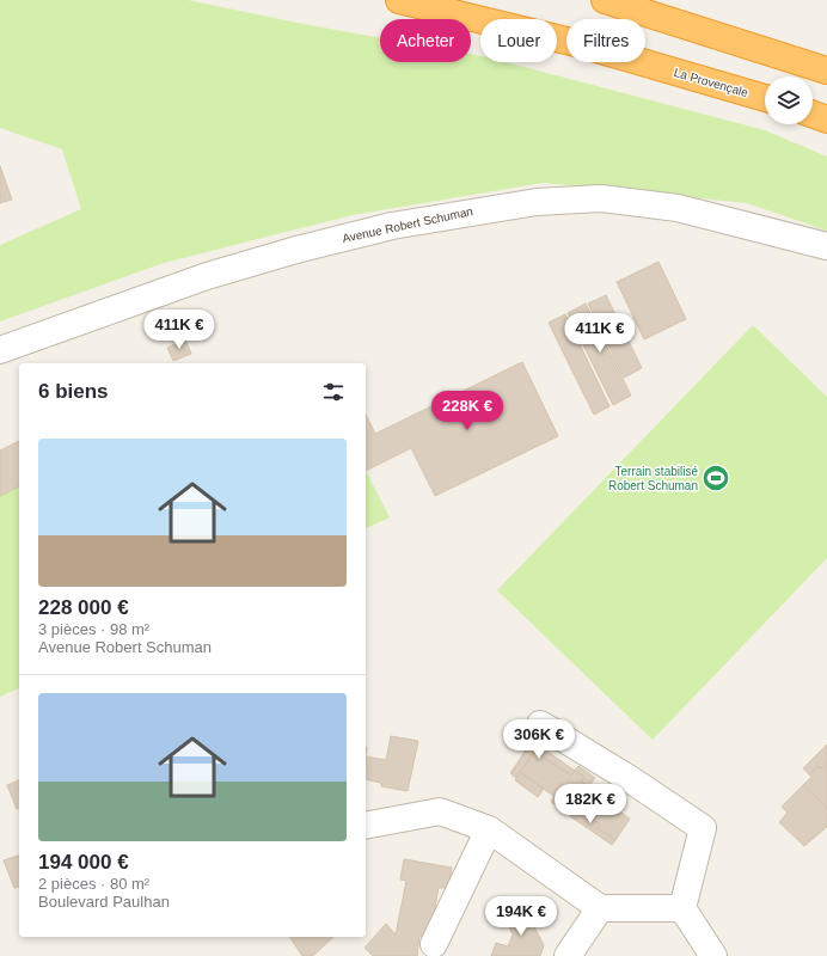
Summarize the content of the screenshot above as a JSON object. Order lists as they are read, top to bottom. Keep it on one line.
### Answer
{"streets":{"highway":["La Provençale"],"street":["Avenue Robert Schuman"]},"places":{"sports":["Terrain stabilisé Robert Schuman"]},"page":{"chip":["Acheter","Louer","Filtres"],"price":["411K €","411K €","228K €","306K €","182K €","194K €"],"heading":"6 biens","list":[{"name":"228 000 €","note":"3 pièces · 98 m² · Avenue Robert Schuman"},{"name":"194 000 €","note":"2 pièces · 80 m² · Boulevard Paulhan"}]}}
